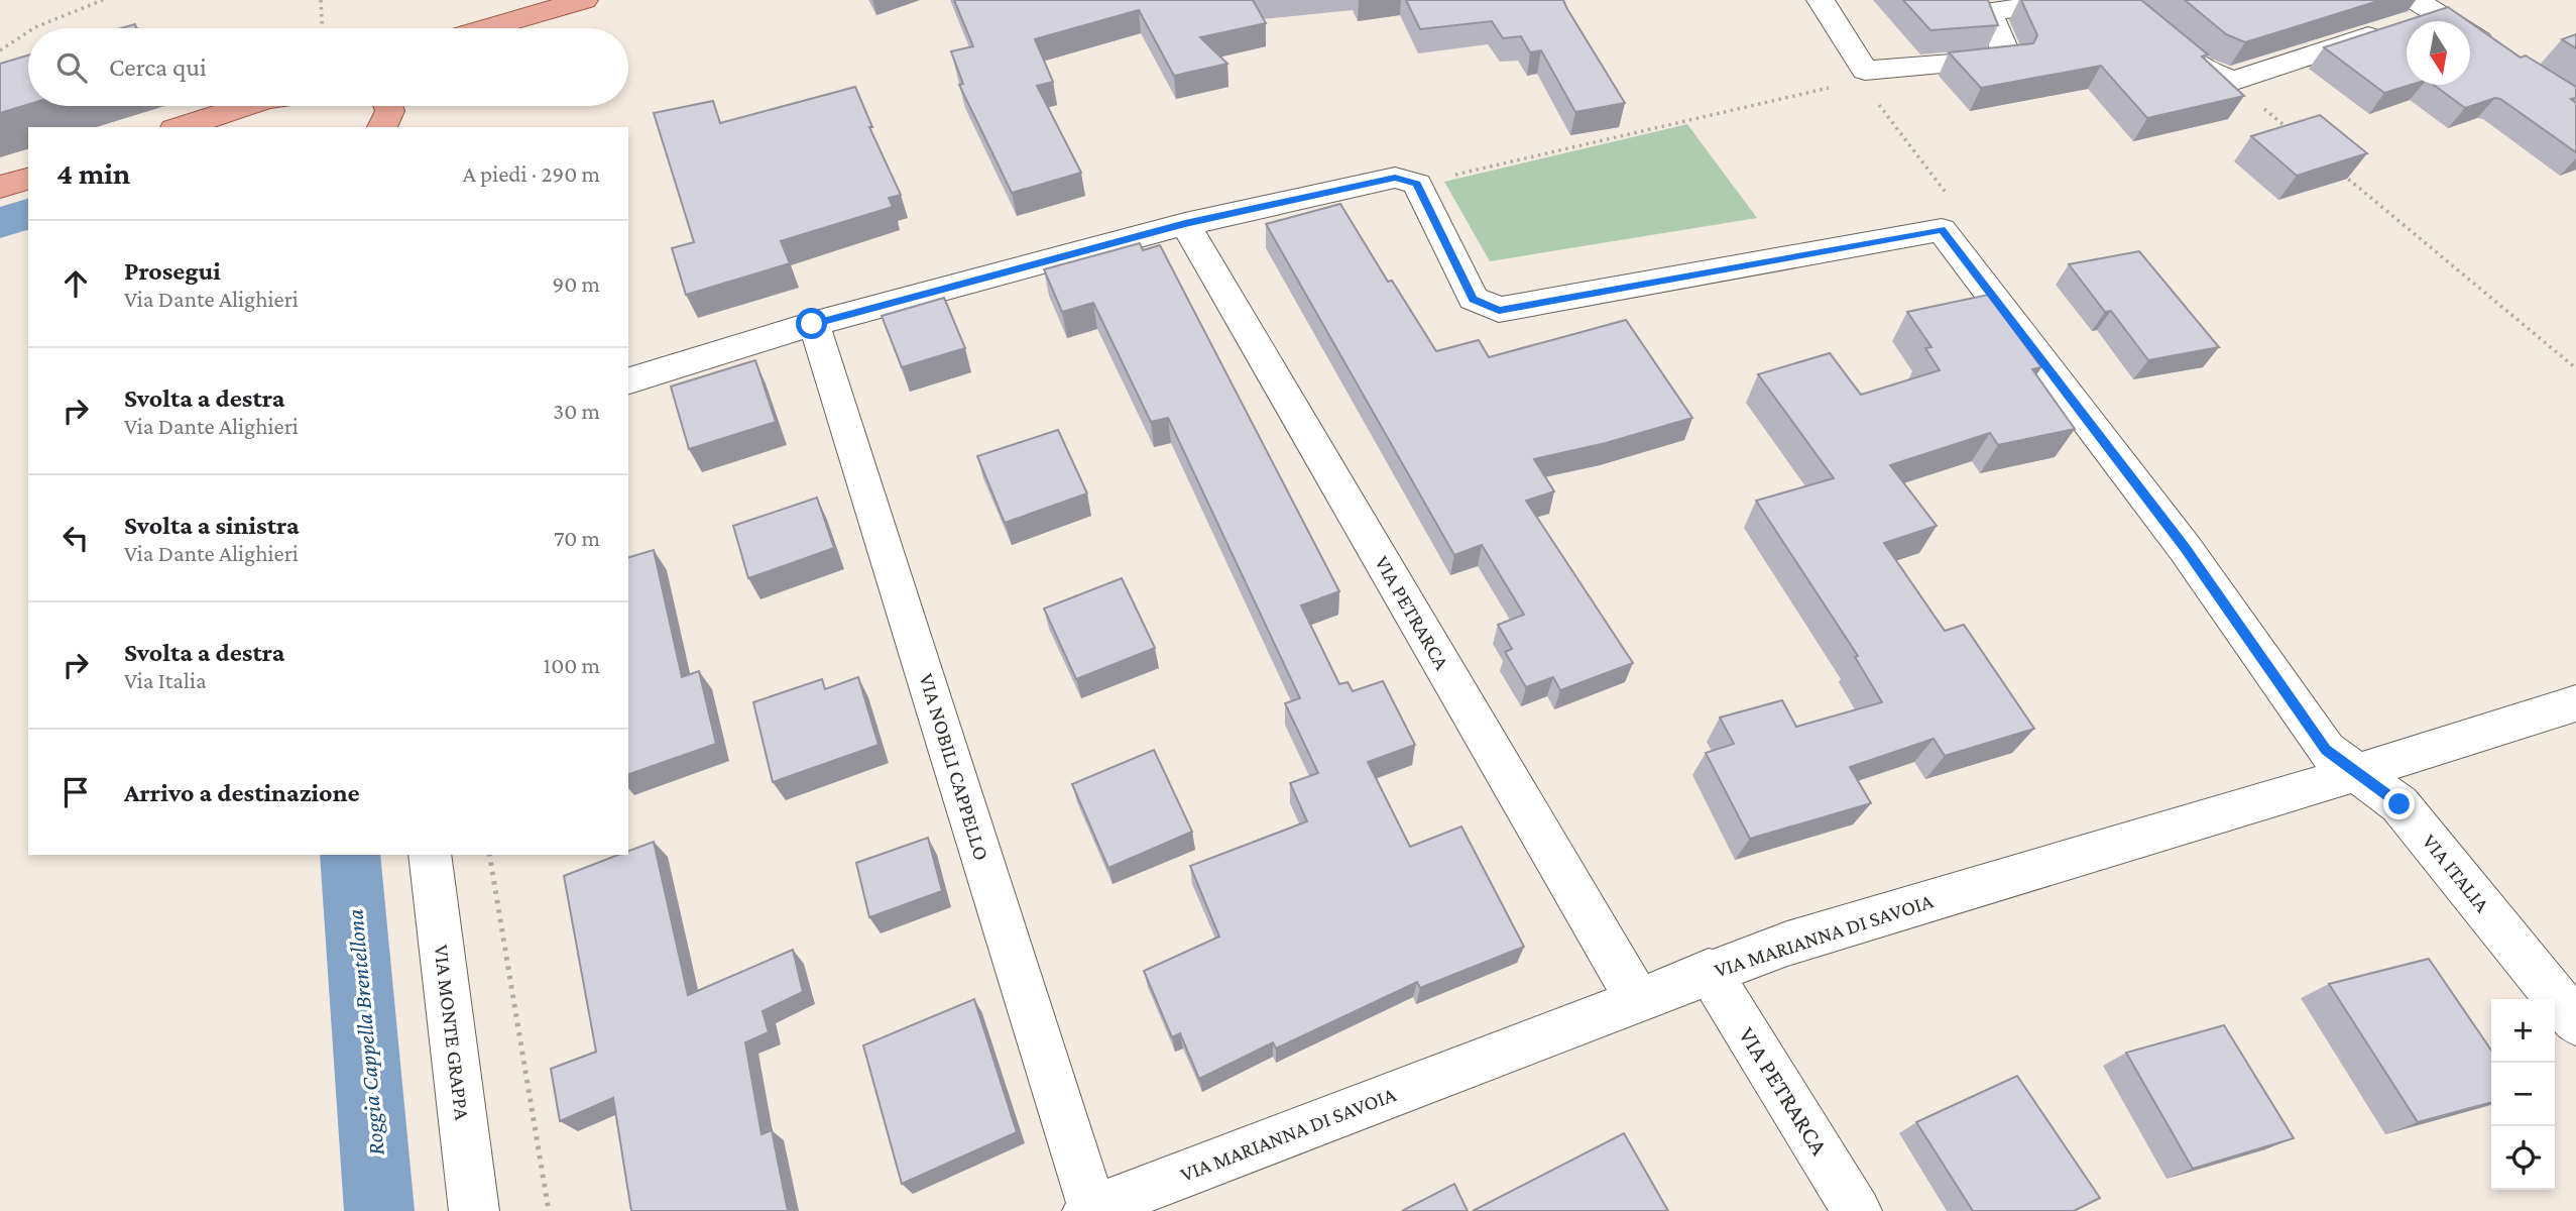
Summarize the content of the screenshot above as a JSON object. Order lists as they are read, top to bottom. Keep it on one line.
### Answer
{"streets":{"street":["VIA PETRARCA","VIA NOBILI CAPPELLO","VIA ITALIA","VIA MARIANNA DI SAVOIA","VIA MONTE GRAPPA"]},"crossings":[["VIA PETRARCA","VIA MARIANNA DI SAVOIA"],["VIA NOBILI CAPPELLO","VIA MARIANNA DI SAVOIA"],["VIA ITALIA","VIA MARIANNA DI SAVOIA"]],"water":["Roggia Cappella Brentellona"],"north":"bottom","page":{"search":"Cerca qui","heading":["4 min","A piedi · 290 m"],"list":[["Prosegui","Via Dante Alighieri","90 m"],["Svolta a destra","Via Dante Alighieri","30 m"],["Svolta a sinistra","Via Dante Alighieri","70 m"],["Svolta a destra","Via Italia","100 m"],"Arrivo a destinazione"],"map_buttons":["+","−"]}}
